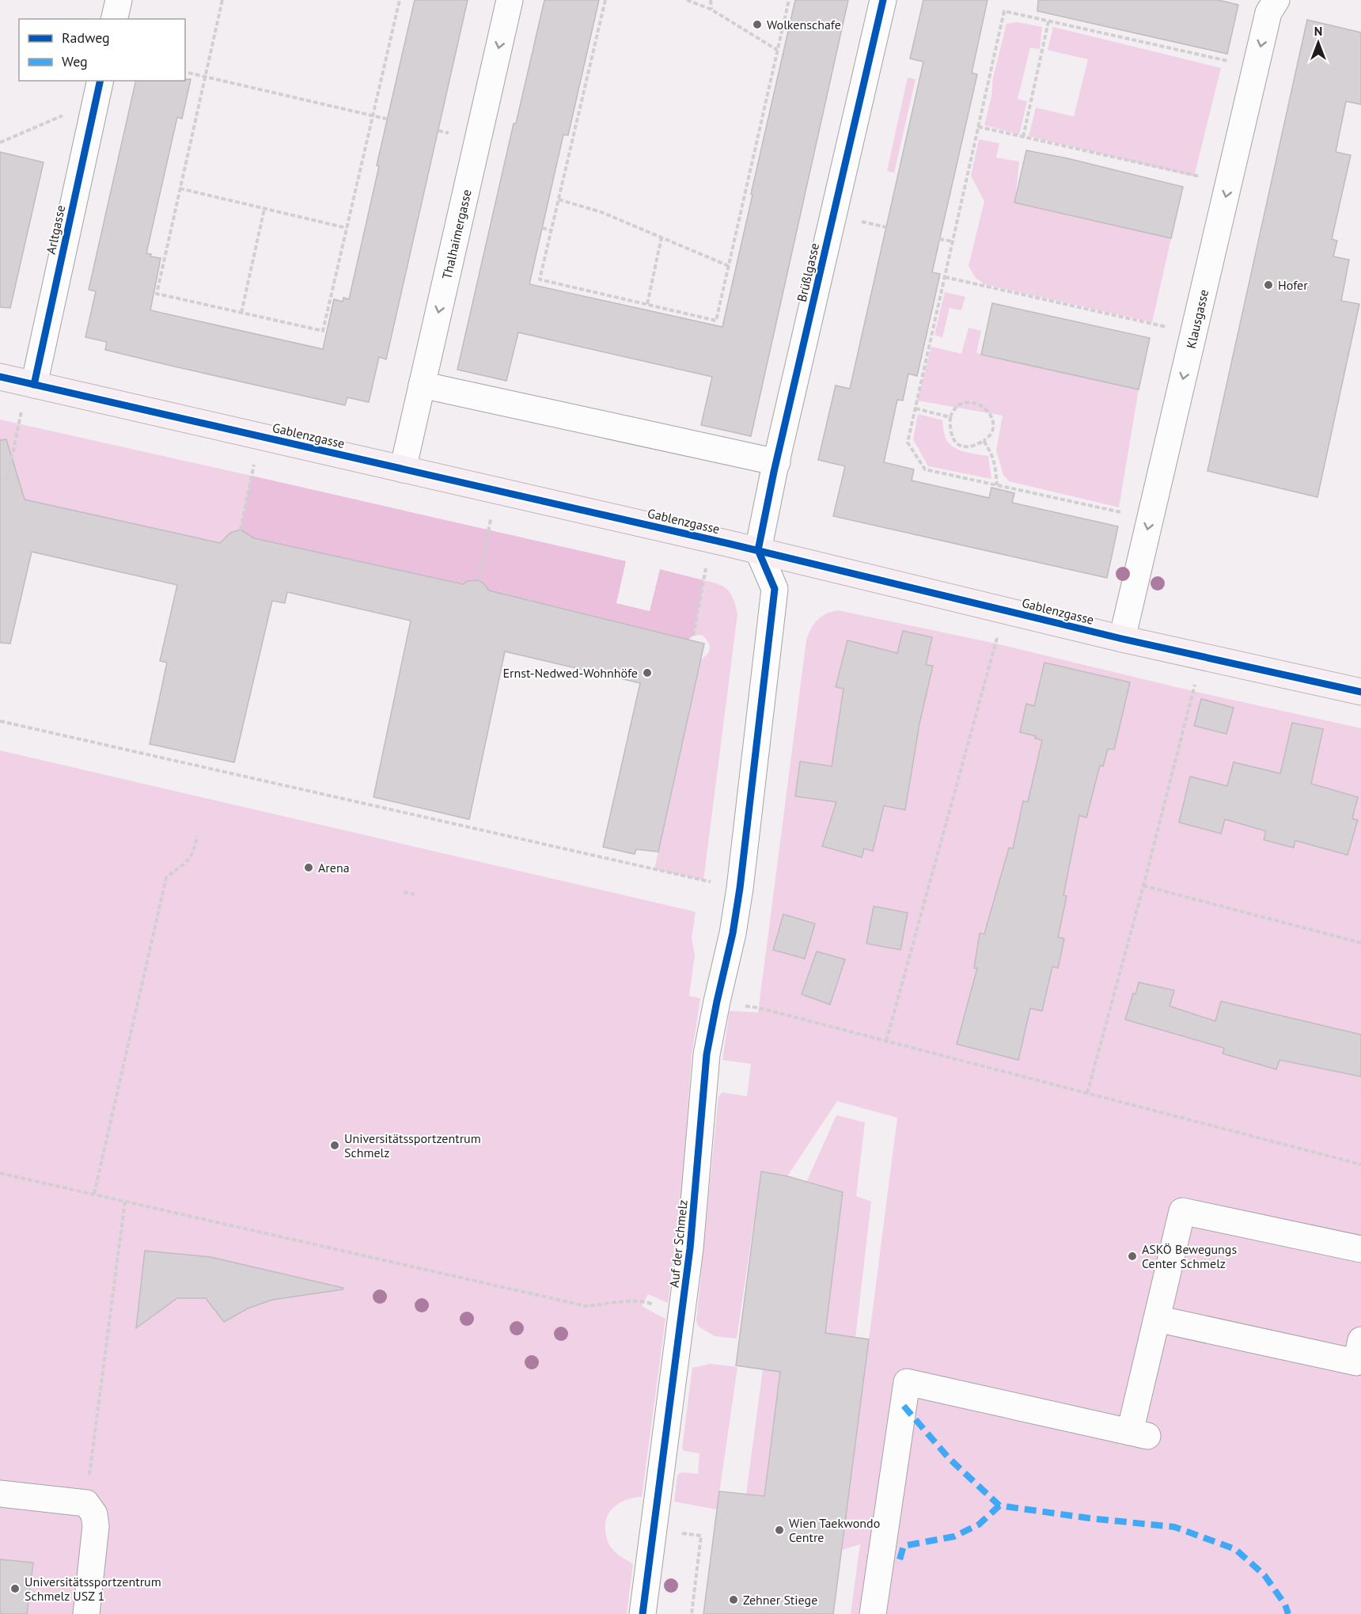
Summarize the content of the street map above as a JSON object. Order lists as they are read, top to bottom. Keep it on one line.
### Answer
{"streets":{"main road":["Gablenzgasse"],"street":["Arltgasse","Thalhaimergasse","Brüßlgasse","Klausgasse","Auf der Schmelz"]},"crossings":[["Arltgasse","Gablenzgasse"],["Thalhaimergasse","Gablenzgasse"],["Brüßlgasse","Gablenzgasse"],["Brüßlgasse","Auf der Schmelz"],["Klausgasse","Gablenzgasse"],["Gablenzgasse","Auf der Schmelz"]],"one_way":["Thalhaimergasse","Klausgasse"],"places":["Wolkenschafe","Hofer","Ernst-Nedwed-Wohnhöfe","Arena","Universitätssportzentrum Schmelz","ASKÖ Bewegungs Center Schmelz","Wien Taekwondo Centre","Universitätssportzentrum Schmelz USZ 1","Zehner Stiege"],"legend":["Radweg","Weg"],"north":"top"}
